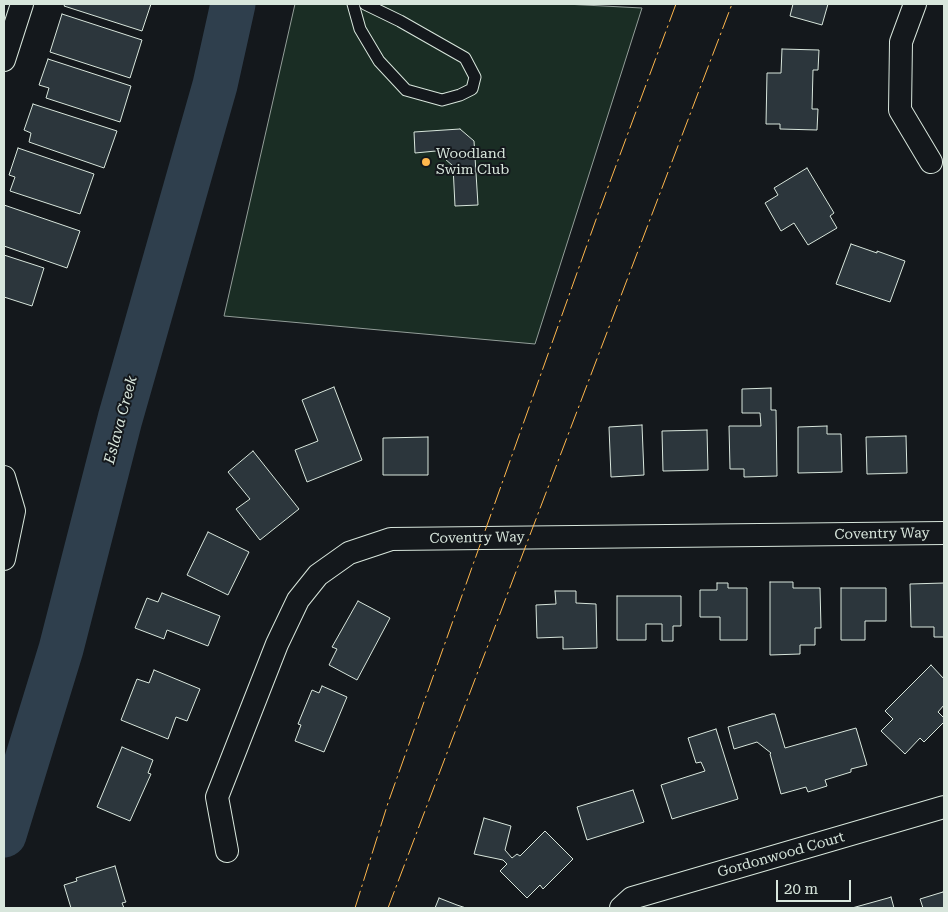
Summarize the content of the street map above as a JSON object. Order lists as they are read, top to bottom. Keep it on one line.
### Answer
{"streets":{"street":["Coventry Way","Gordonwood Court"]},"water":["Eslava Creek"],"places":["Woodland Swim Club"],"scale_bar":"20 m"}
